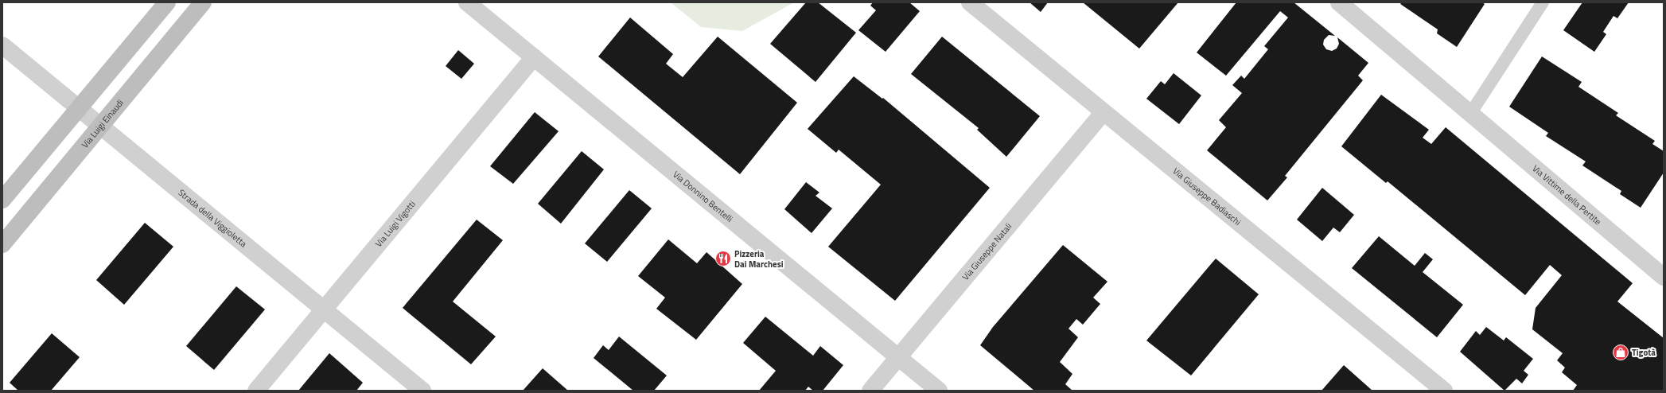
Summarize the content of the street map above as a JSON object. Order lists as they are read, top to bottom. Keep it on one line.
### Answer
{"streets":{"main road":["Via Luigi Einaudi"],"street":["Via Vittime della Pertite","Via Donnino Bentelli","Via Giuseppe Badiaschi","Strada della Viggioletta","Via Luigi Vigotti","Via Giuseppe Natali"]},"crossings":[["Via Luigi Einaudi","Strada della Viggioletta"],["Via Donnino Bentelli","Via Luigi Vigotti"],["Via Donnino Bentelli","Via Giuseppe Natali"],["Via Giuseppe Badiaschi","Via Giuseppe Natali"],["Strada della Viggioletta","Via Luigi Vigotti"]],"places":{"restaurant":["Pizzeria Dai Marchesi"],"shop":["Tigotà"]}}
